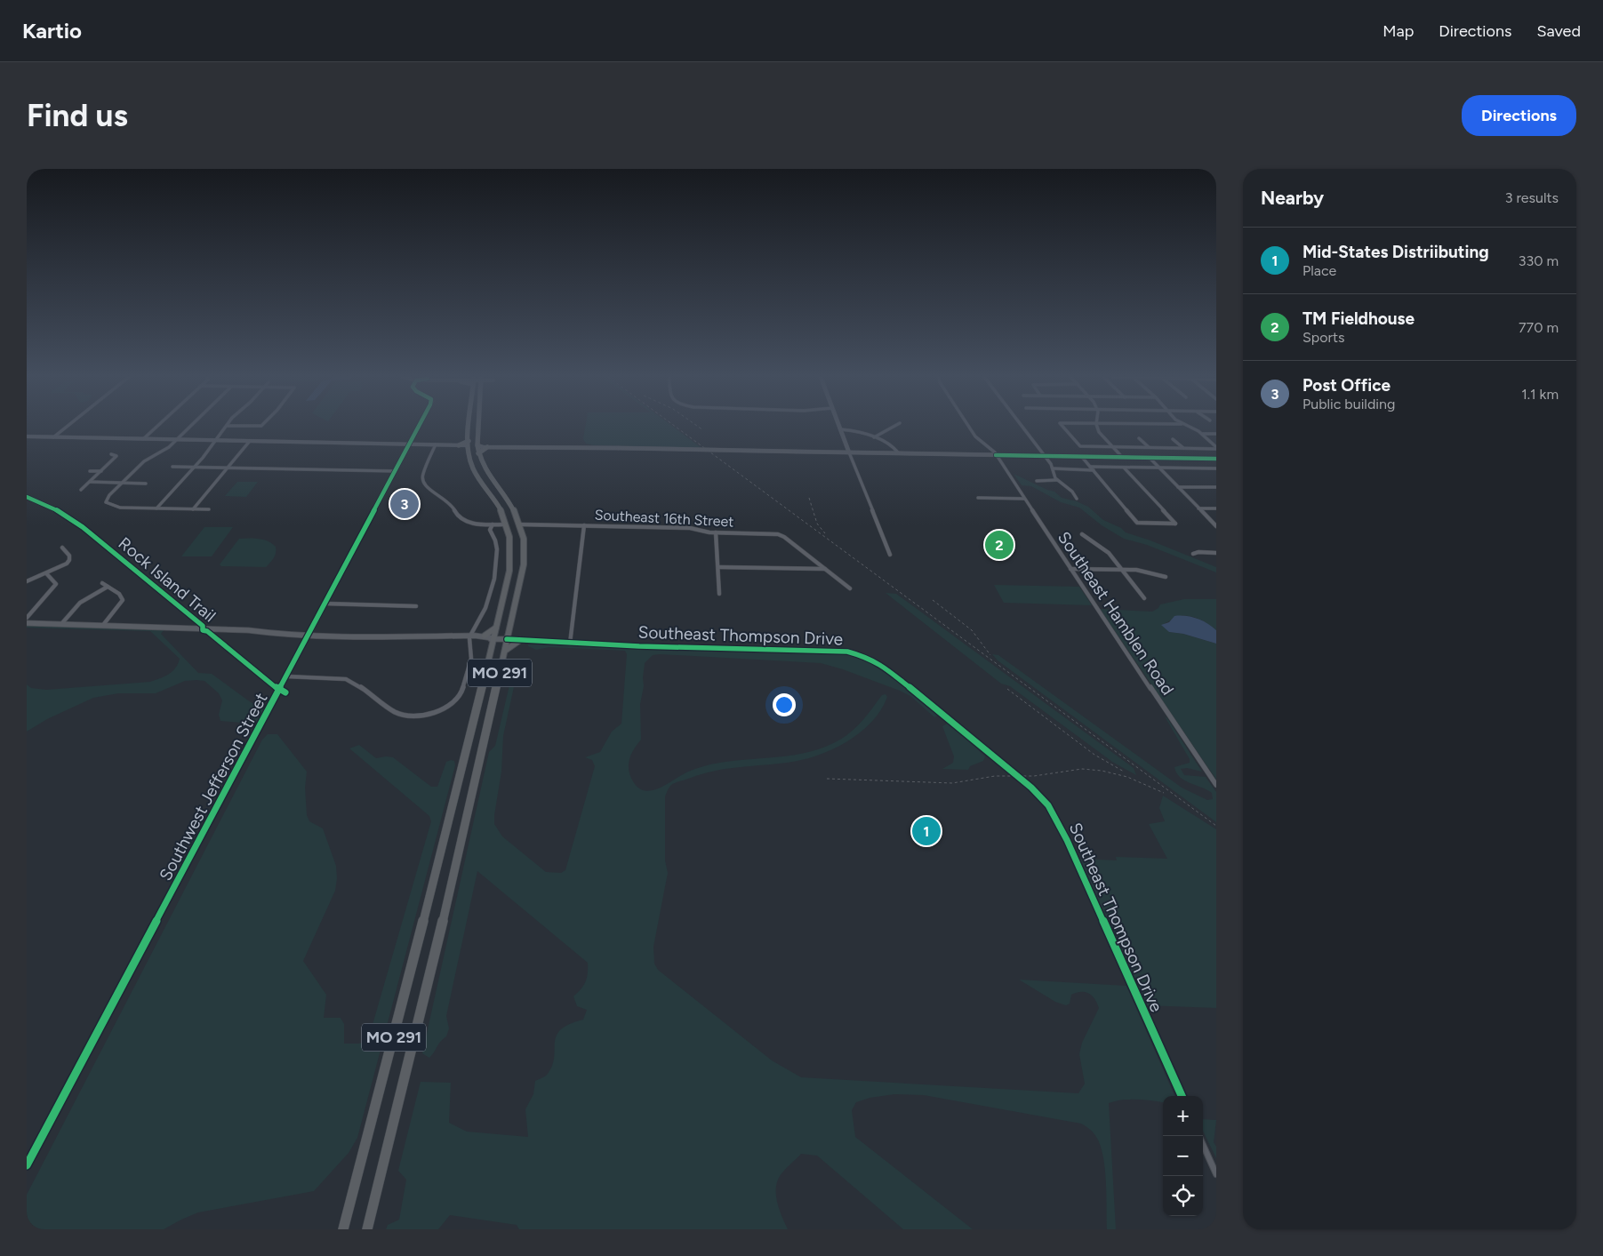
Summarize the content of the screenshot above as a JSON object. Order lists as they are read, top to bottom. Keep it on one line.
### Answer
{"streets":{"highway":["MO 291"],"street":["Southeast 16th Street","Southeast Hamblen Road","Southeast Thompson Drive","Southwest Jefferson Street"],"cycle path":["Rock Island Trail"]},"crossings":[["Southeast 16th Street","MO 291"],["Southeast Thompson Drive","MO 291"]],"page":{"header":"Kartio","nav":["Map","Directions","Saved"],"buttons":"Directions","title":"Find us","heading":["Nearby","3 results"],"list":[{"mark":"1","name":"Mid-States Distriibuting","note":"Place","value":"330 m"},{"mark":"2","name":"TM Fieldhouse","note":"Sports","value":"770 m"},{"mark":"3","name":"Post Office","note":"Public building","value":"1.1 km"}],"pins":["3","2","1"],"map_buttons":["+","−"]}}
